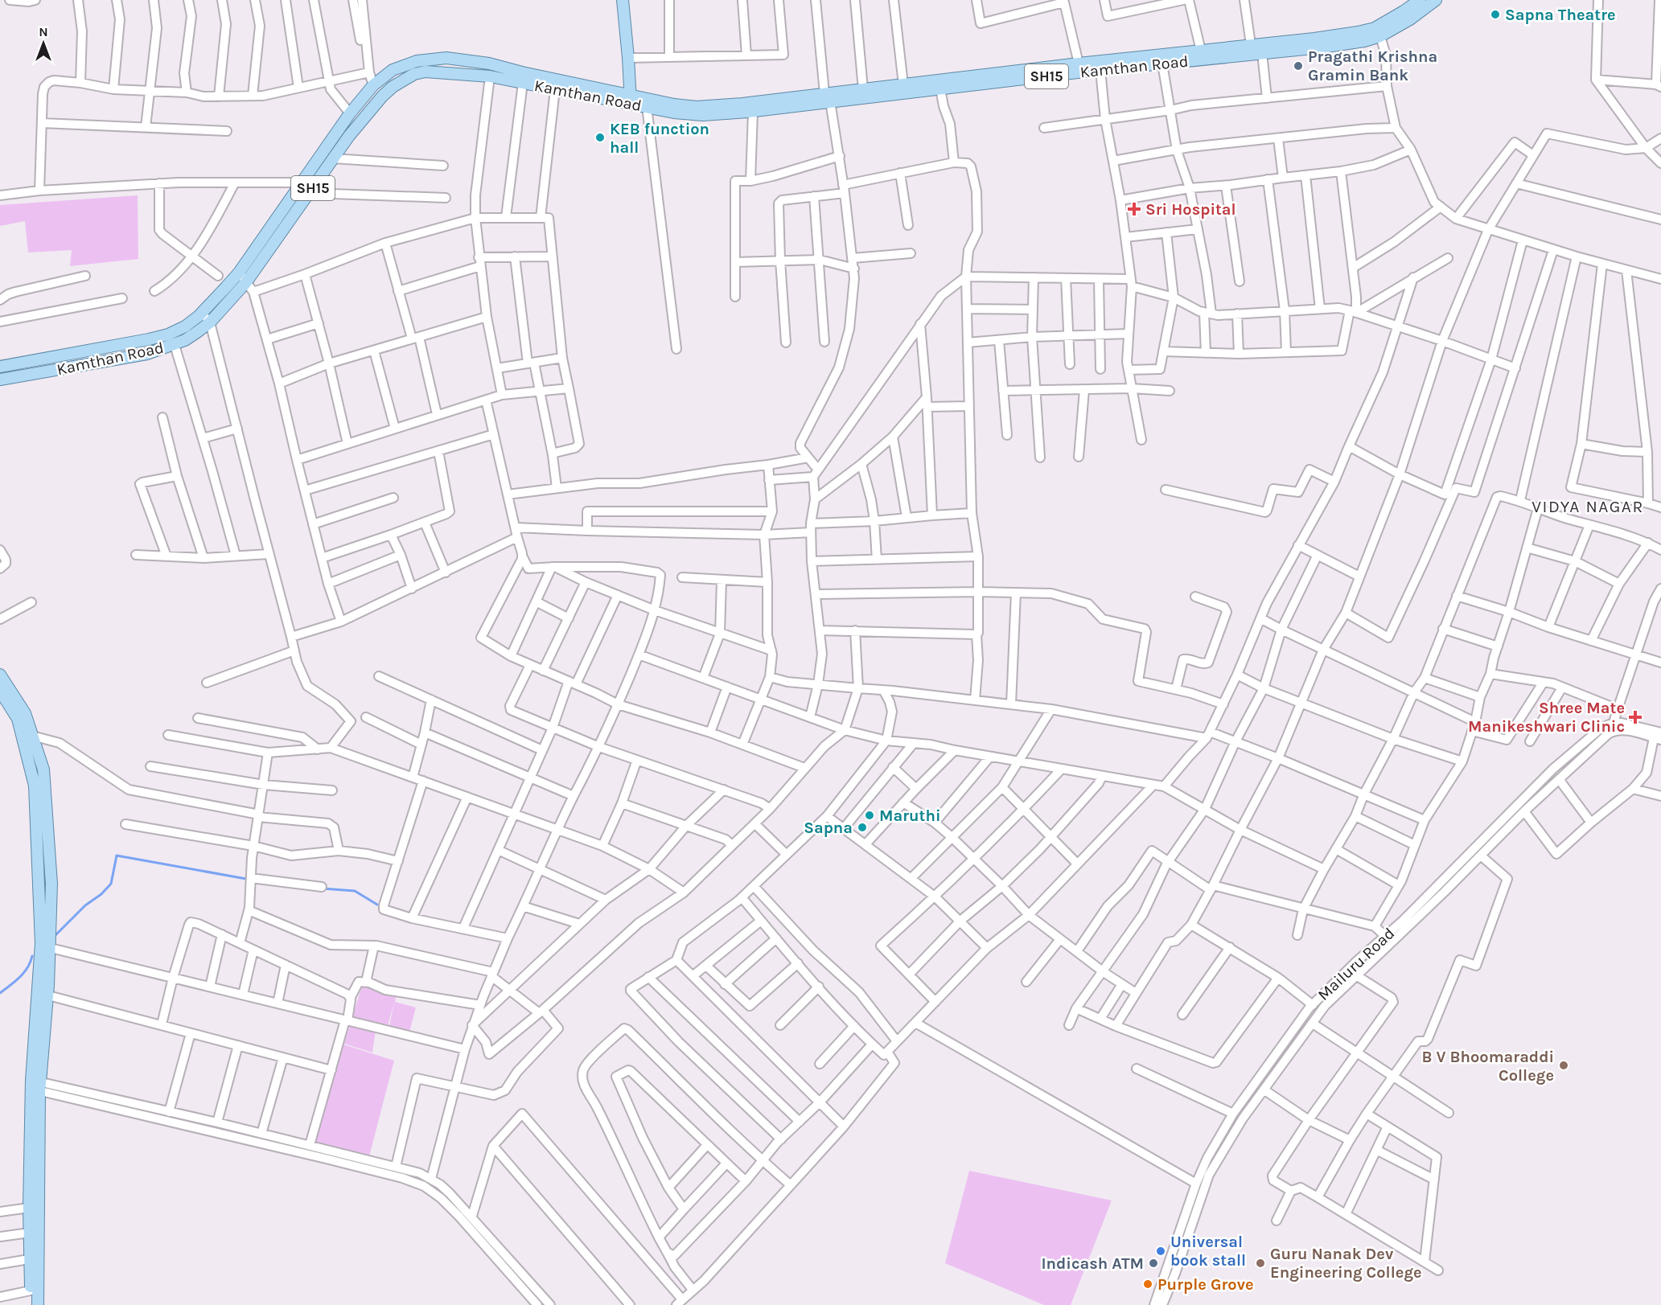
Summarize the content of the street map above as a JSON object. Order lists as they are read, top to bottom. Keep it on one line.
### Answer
{"streets":{"main road":["Kamthan Road","SH15"],"street":["Mailuru Road"]},"districts":["VIDYA NAGAR"],"places":{"other":["Sapna Theatre","Pragathi Krishna Gramin Bank","KEB function hall","Maruthi","Sapna","B V Bhoomaraddi College","Universal book stall","Indicash ATM","Guru Nanak Dev Engineering College","Purple Grove"],"health":["Sri Hospital","Shree Mate Manikeshwari Clinic"]},"north":"top"}
